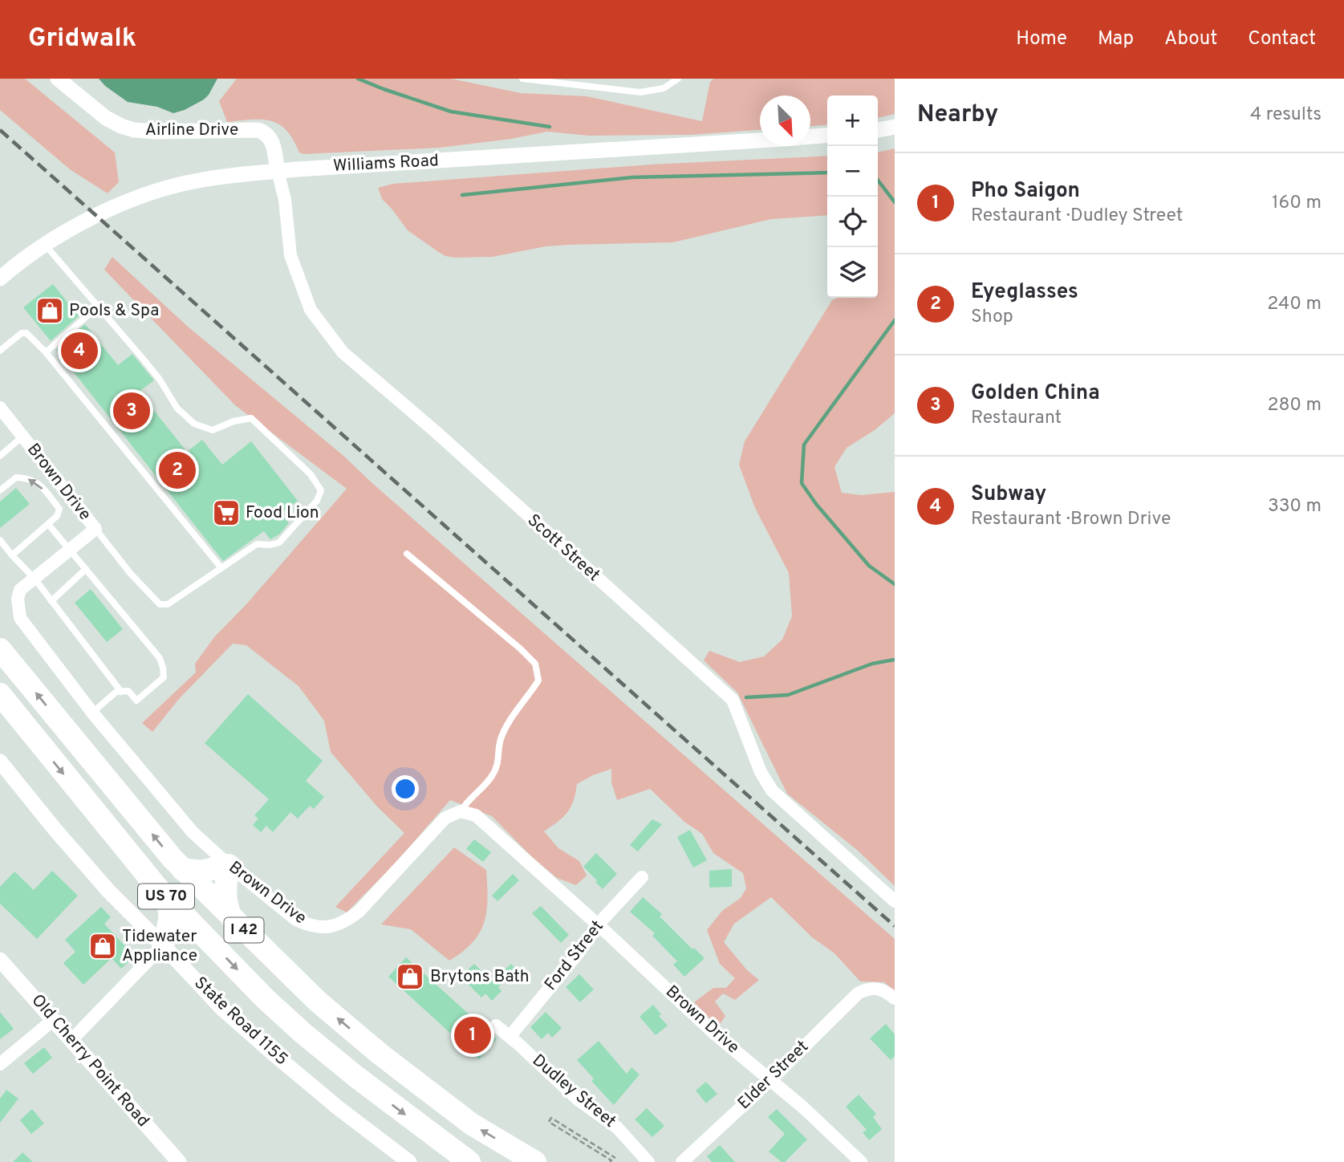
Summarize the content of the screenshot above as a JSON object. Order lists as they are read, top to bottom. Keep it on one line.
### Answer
{"streets":{"highway":["US 70","I 42"],"street":["Airline Drive","Williams Road","Brown Drive","Scott Street","Ford Street","State Road 1155","Old Cherry Point Road","Elder Street","Dudley Street"]},"crossings":[["Airline Drive","Williams Road"],["Airline Drive","Scott Street"],["Williams Road","Scott Street"],["Brown Drive","Ford Street"],["Brown Drive","Elder Street"],["Ford Street","Dudley Street"]],"places":{"shop":["Pools & Spa","Tidewater Appliance","Brytons Bath"],"supermarket":["Food Lion"]},"north":"bottom right","page":{"header":"Gridwalk","nav":["Home","Map","About","Contact"],"heading":["Nearby","4 results"],"map_buttons":["+","−"],"list":[{"mark":"1","name":"Pho Saigon","note":"Restaurant · Dudley Street","value":"160 m"},{"mark":"2","name":"Eyeglasses","note":"Shop","value":"240 m"},{"mark":"3","name":"Golden China","note":"Restaurant","value":"280 m"},{"mark":"4","name":"Subway","note":"Restaurant · Brown Drive","value":"330 m"}],"pins":["4","3","2","1"]}}
